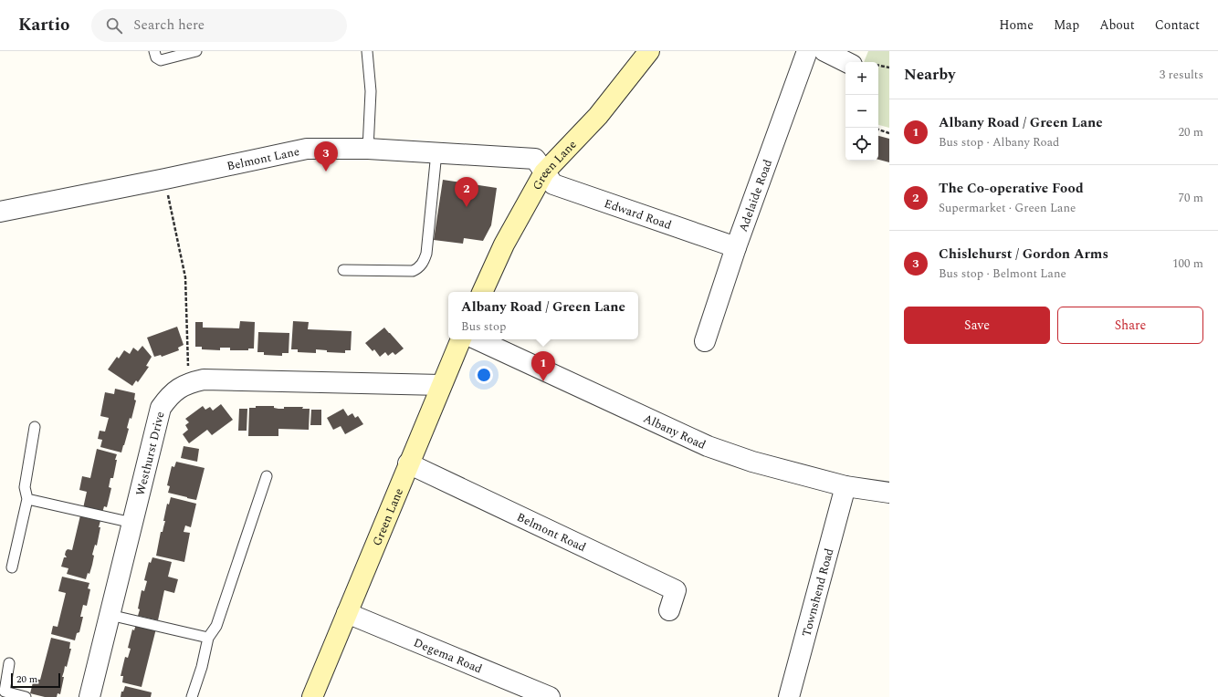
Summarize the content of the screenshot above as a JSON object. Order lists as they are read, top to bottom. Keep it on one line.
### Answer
{"streets":{"main road":["Green Lane"],"street":["Belmont Lane","Adelaide Road","Edward Road","Albany Road","Westhurst Drive","Belmont Road","Townshend Road","Degema Road"]},"crossings":[["Belmont Lane","Green Lane"],["Belmont Lane","Edward Road"],["Green Lane","Edward Road"],["Green Lane","Westhurst Drive"],["Green Lane","Belmont Road"],["Green Lane","Degema Road"],["Adelaide Road","Edward Road"],["Albany Road","Townshend Road"]],"scale_bar":"20 m","page":{"header":"Kartio","search":"Search here","nav":["Home","Map","About","Contact"],"heading":["Nearby","3 results"],"map_buttons":["+","−"],"list":[{"mark":"1","name":"Albany Road / Green Lane","note":"Bus stop · Albany Road","value":"20 m"},{"mark":"2","name":"The Co-operative Food","note":"Supermarket · Green Lane","value":"70 m"},{"mark":"3","name":"Chislehurst / Gordon Arms","note":"Bus stop · Belmont Lane","value":"100 m"}],"pins":["3","2","1"],"popup":["Albany Road / Green Lane","Bus stop"],"buttons":["Save","Share"],"scale":"20 m"}}
